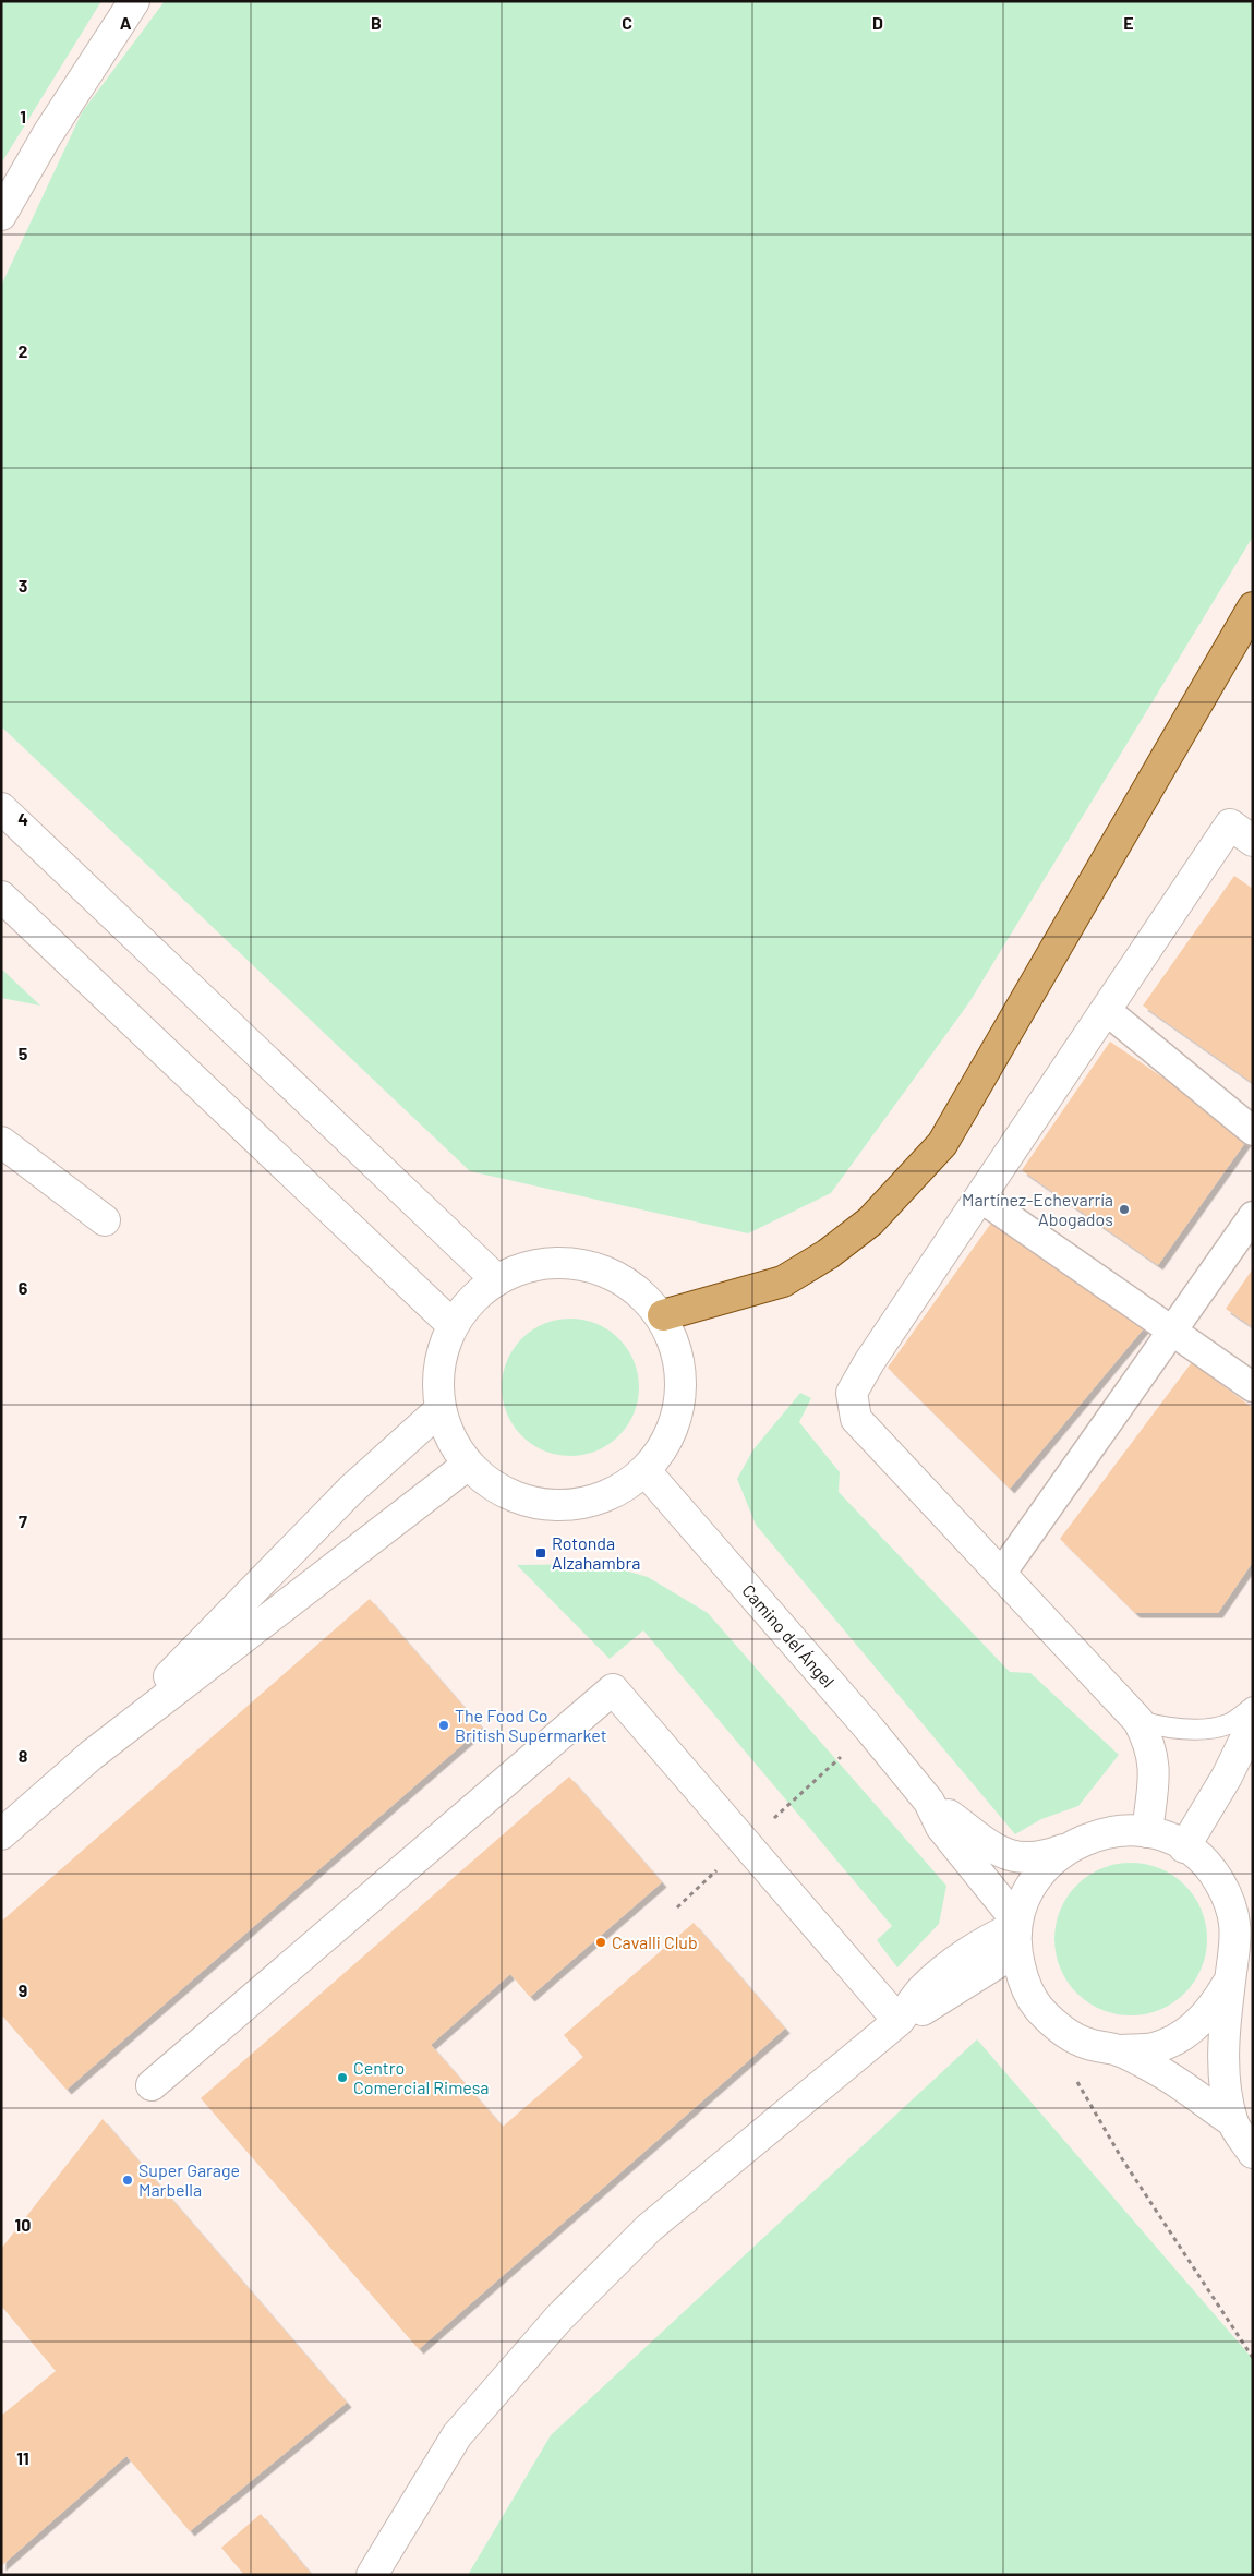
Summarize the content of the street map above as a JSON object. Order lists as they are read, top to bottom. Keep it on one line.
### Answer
{"streets":{"street":["Camino del Ángel"]},"places":{"other":["Martínez-Echevarría Abogados","The Food Co British Supermarket","Cavalli Club","Centro Comercial Rimesa","Super Garage Marbella"],"transit":["Rotonda Alzahambra"]},"grid":{"columns":["A","B","C","D","E"],"rows":["1","2","3","4","5","6","7","8","9","10","11"]}}
